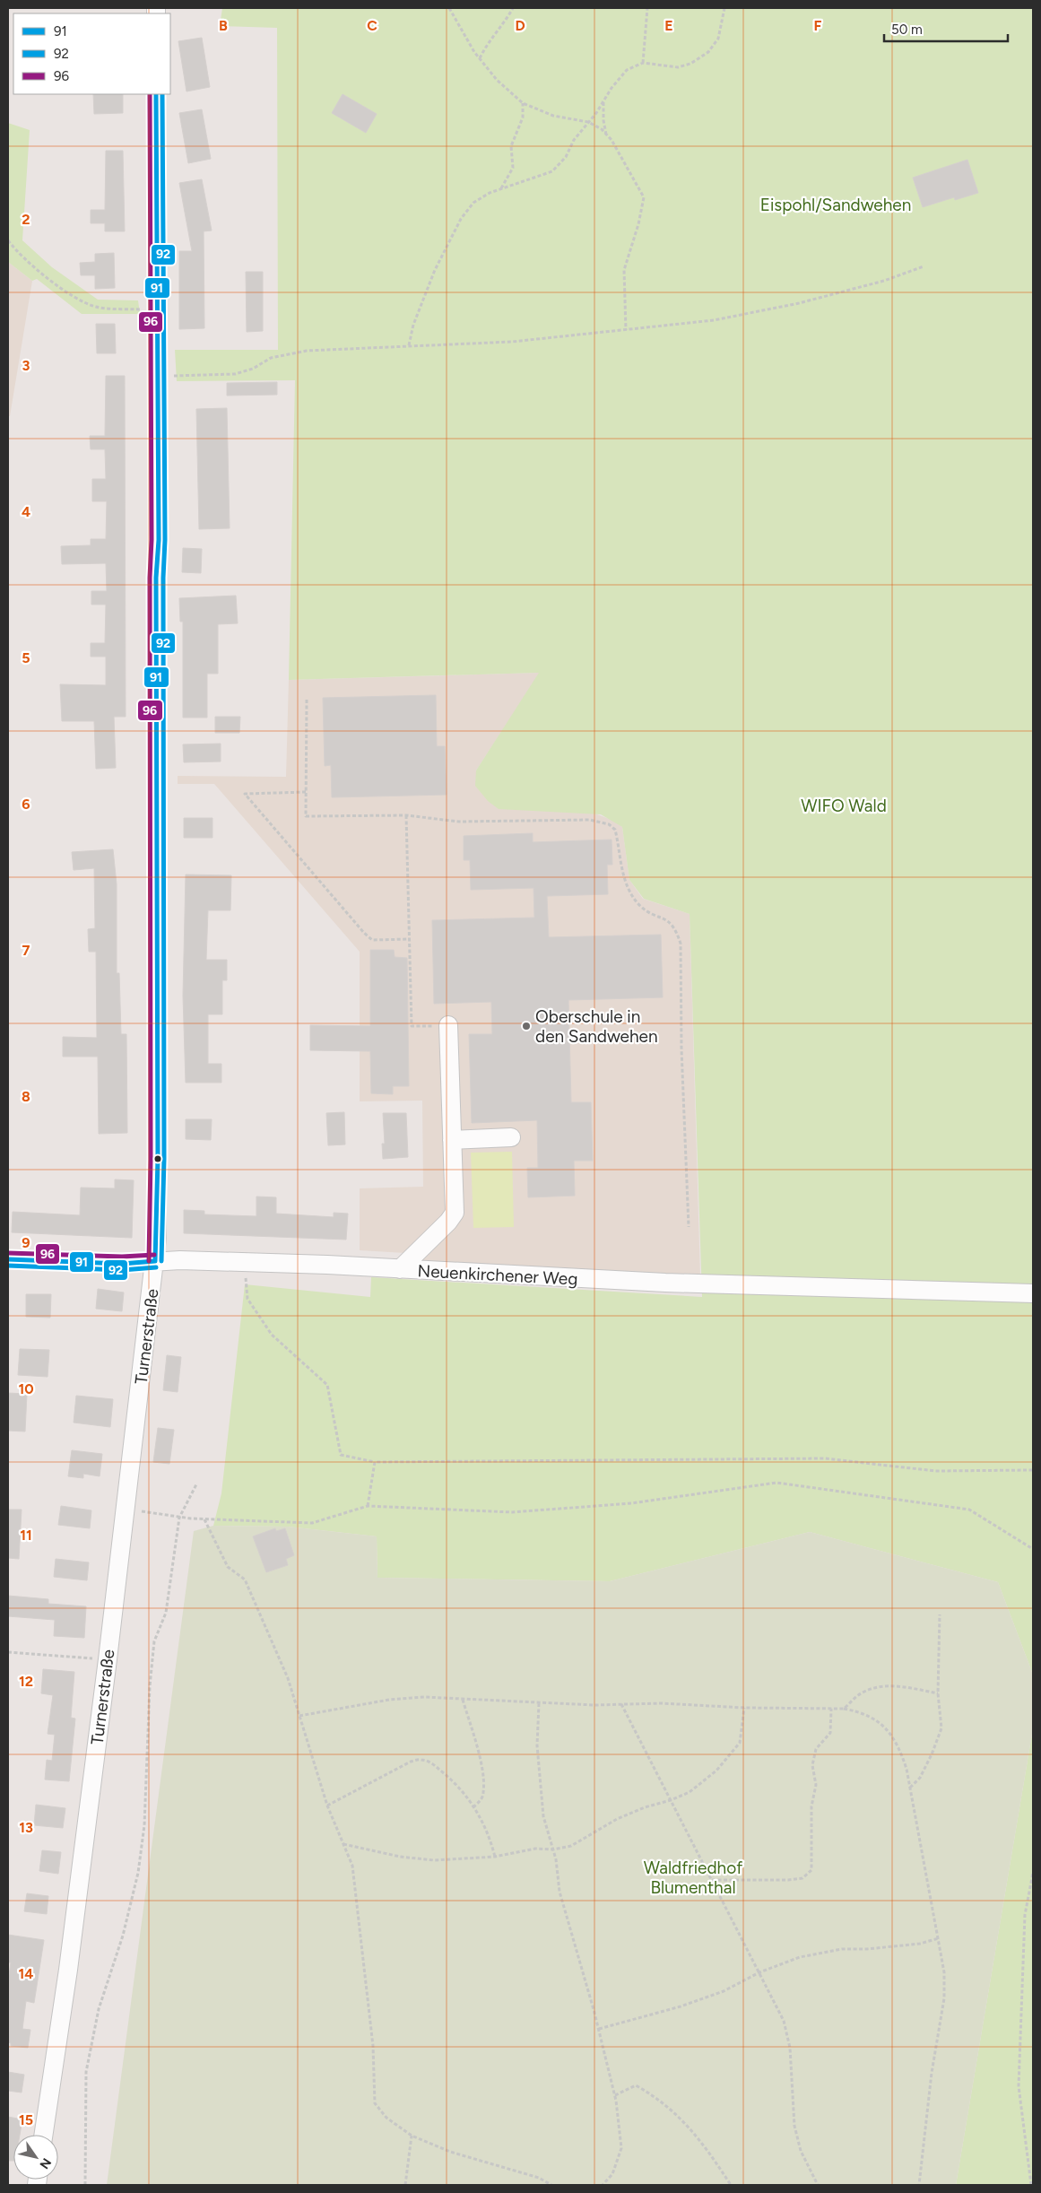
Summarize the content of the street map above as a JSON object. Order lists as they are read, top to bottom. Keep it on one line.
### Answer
{"streets":{"street":["Neuenkirchener Weg","Turnerstraße"]},"crossings":[["Neuenkirchener Weg","Turnerstraße"]],"parks":["Eispohl/Sandwehen","WIFO Wald","Waldfriedhof Blumenthal"],"places":["Oberschule in den Sandwehen"],"lines":["transit line 91","transit line 92","transit line 96"],"legend":["91","92","96"],"scale_bar":"50 m","north":"bottom right","grid":{"columns":["B","C","D","E","F"],"rows":["2","3","4","5","6","7","8","9","10","11","12","13","14","15"]}}
